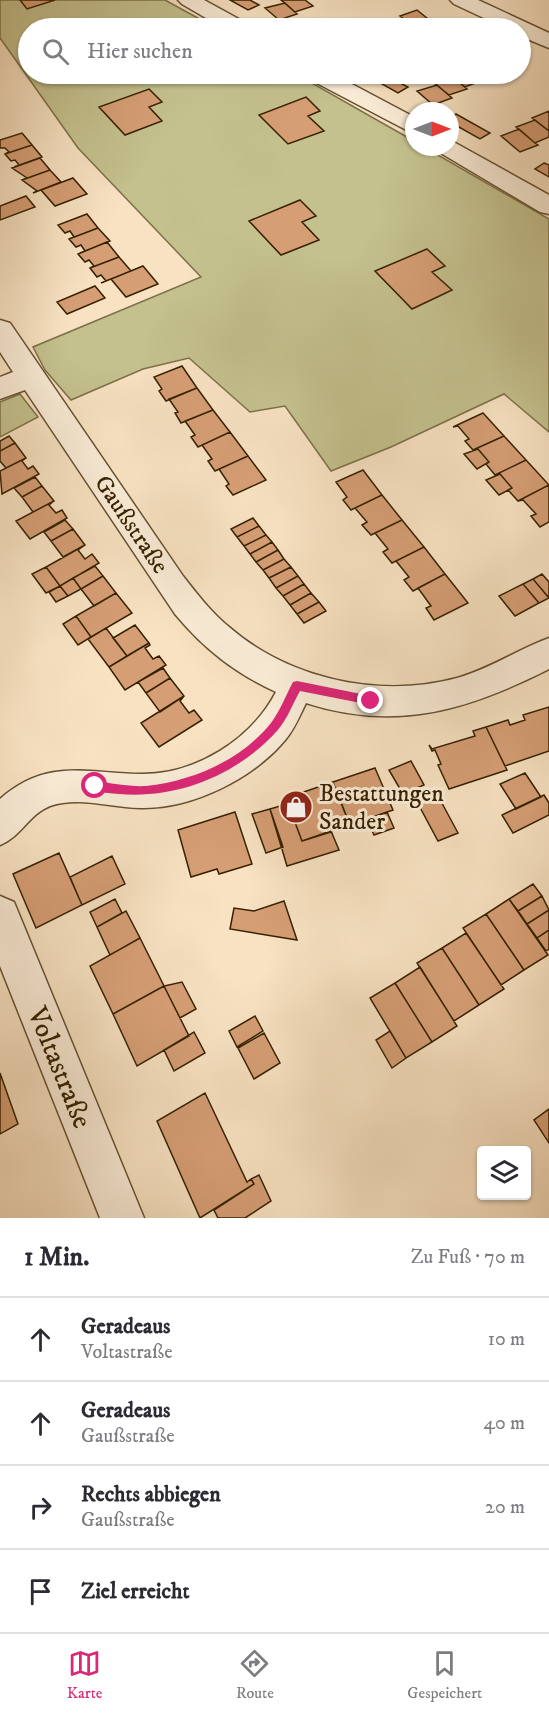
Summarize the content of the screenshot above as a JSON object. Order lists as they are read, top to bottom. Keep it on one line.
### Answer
{"streets":{"street":["Gaußstraße","Voltastraße"]},"places":{"shop":["Bestattungen Sander"]},"north":"right","page":{"search":"Hier suchen","heading":["1 Min.","Zu Fuß · 70 m"],"list":[["Geradeaus","Voltastraße","10 m"],["Geradeaus","Gaußstraße","40 m"],["Rechts abbiegen","Gaußstraße","20 m"],"Ziel erreicht"],"nav":["Karte","Route","Gespeichert"]}}
